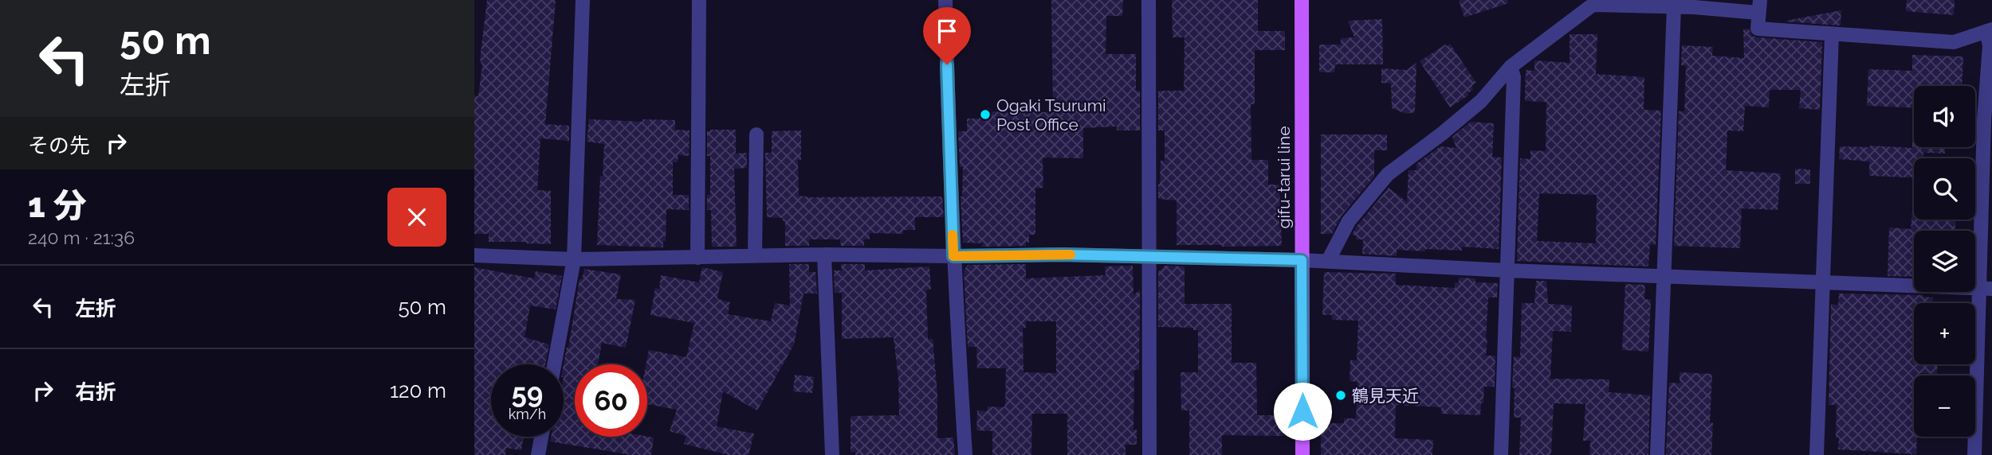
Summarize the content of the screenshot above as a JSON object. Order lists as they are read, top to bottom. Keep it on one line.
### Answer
{"streets":{"main road":["gifu-tarui line"]},"places":["Ogaki Tsurumi Post Office","鶴見天近"],"page":{"turn":["50 m","左折"],"map_buttons":["+","−"],"then":"その先","heading":["1 分","240 m · 21:36"],"list":[{"name":"左折","value":"50 m"},{"name":"右折","value":"120 m"}],"speed":"59 km/h","limit":"60"}}
